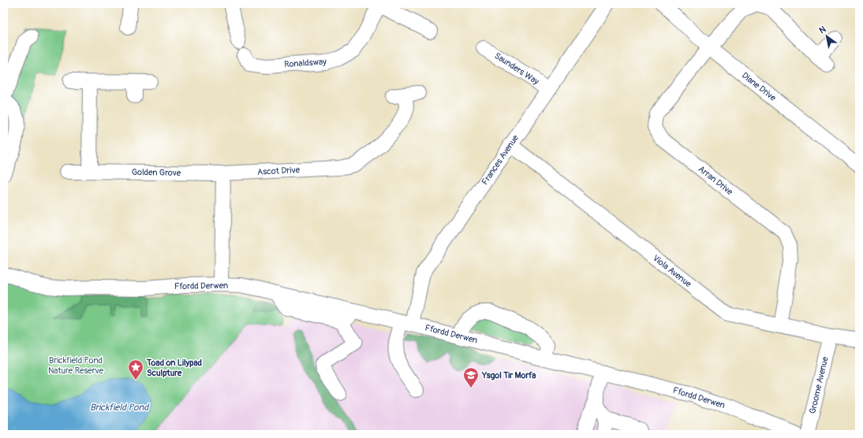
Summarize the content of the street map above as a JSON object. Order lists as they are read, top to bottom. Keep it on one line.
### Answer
{"streets":{"street":["Ronaldsway","Saunders Way","Diane Drive","Frances Avenue","Ascot Drive","Golden Grove","Arran Drive","Viola Avenue","Ffordd Derwen","Groome Avenue"]},"crossings":[["Saunders Way","Frances Avenue"],["Diane Drive","Arran Drive"],["Frances Avenue","Viola Avenue"],["Frances Avenue","Ffordd Derwen"],["Ascot Drive","Golden Grove"],["Arran Drive","Viola Avenue"],["Viola Avenue","Groome Avenue"]],"water":["Brickfield Pond"],"parks":["Brickfield Pond Nature Reserve"],"places":{"place":["Toad on Lilypad Sculpture"],"school or university":["Ysgol Tir Morfa"]},"north":"top left"}
